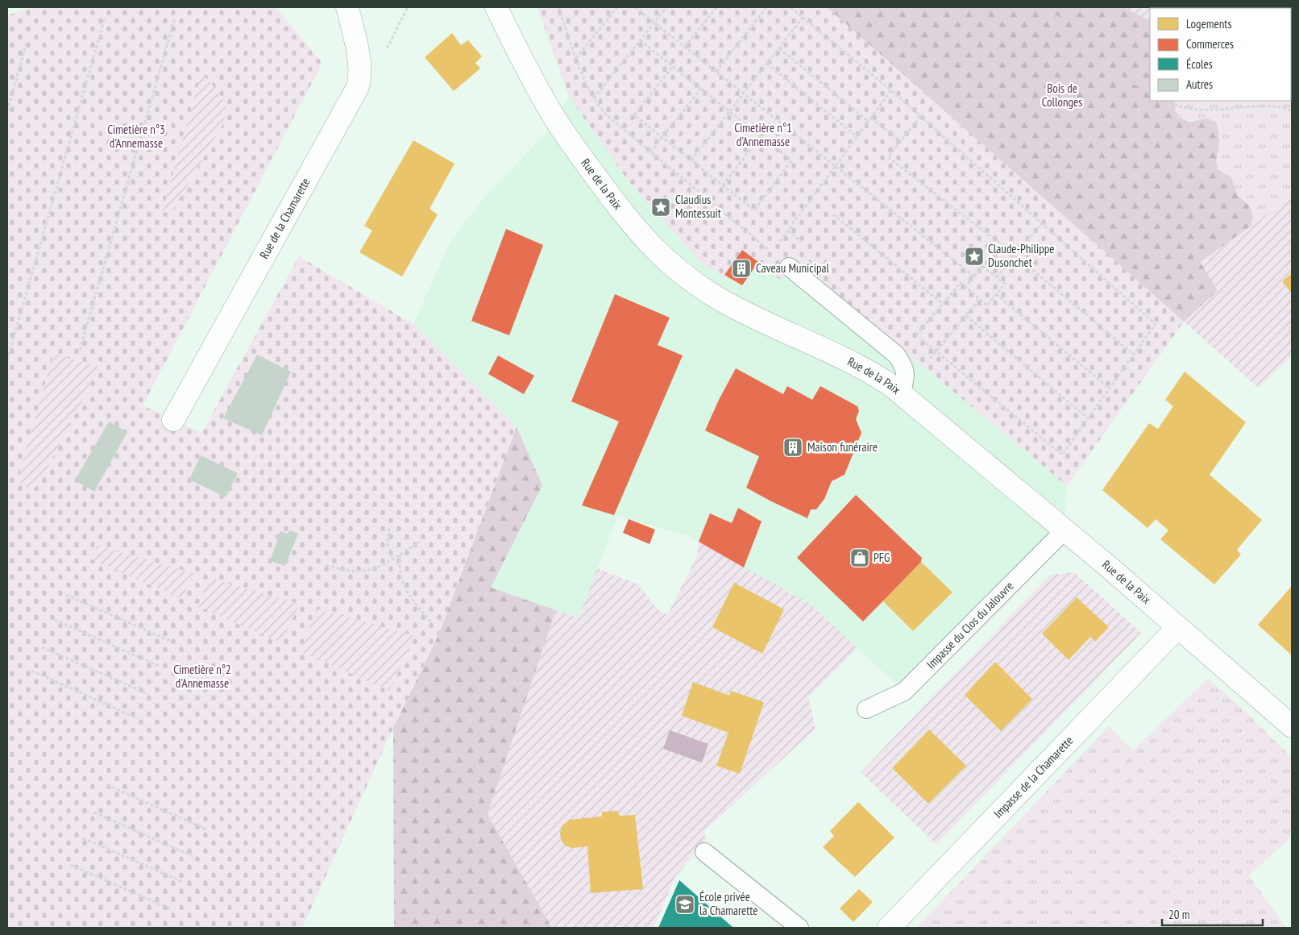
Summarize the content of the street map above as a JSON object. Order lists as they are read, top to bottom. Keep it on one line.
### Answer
{"streets":{"street":["Rue de la Paix","Rue de la Chamarette","Impasse de la Chamarette"],"lane":["Impasse du Clos du Jalouvre"]},"crossings":[["Rue de la Paix","Impasse du Clos du Jalouvre"],["Rue de la Paix","Impasse de la Chamarette"]],"parks":["Bois de Collonges","Cimetière n°1 d'Annemasse","Cimetière n°3 d'Annemasse","Cimetière n°2 d'Annemasse"],"places":{"place":["Claudius Montessuit","Claude-Philippe Dusonchet"],"building":["Caveau Municipal","Maison funéraire"],"shop":["PFG"],"school or university":["École privée la Chamarette"]},"legend":["Logements","Commerces","Écoles","Autres"],"scale_bar":"20 m"}
